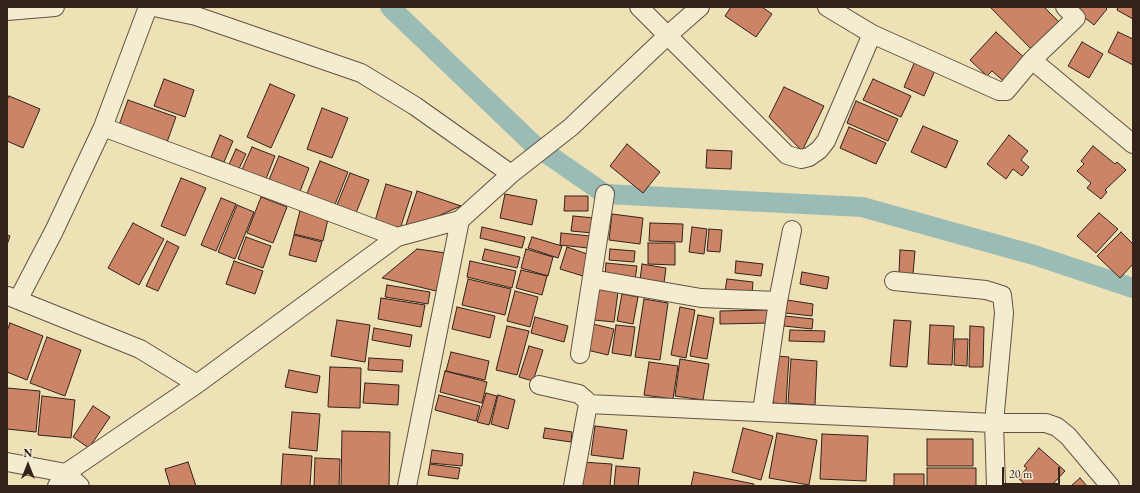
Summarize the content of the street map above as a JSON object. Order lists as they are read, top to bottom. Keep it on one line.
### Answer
{"scale_bar":"20 m","north":"top"}
